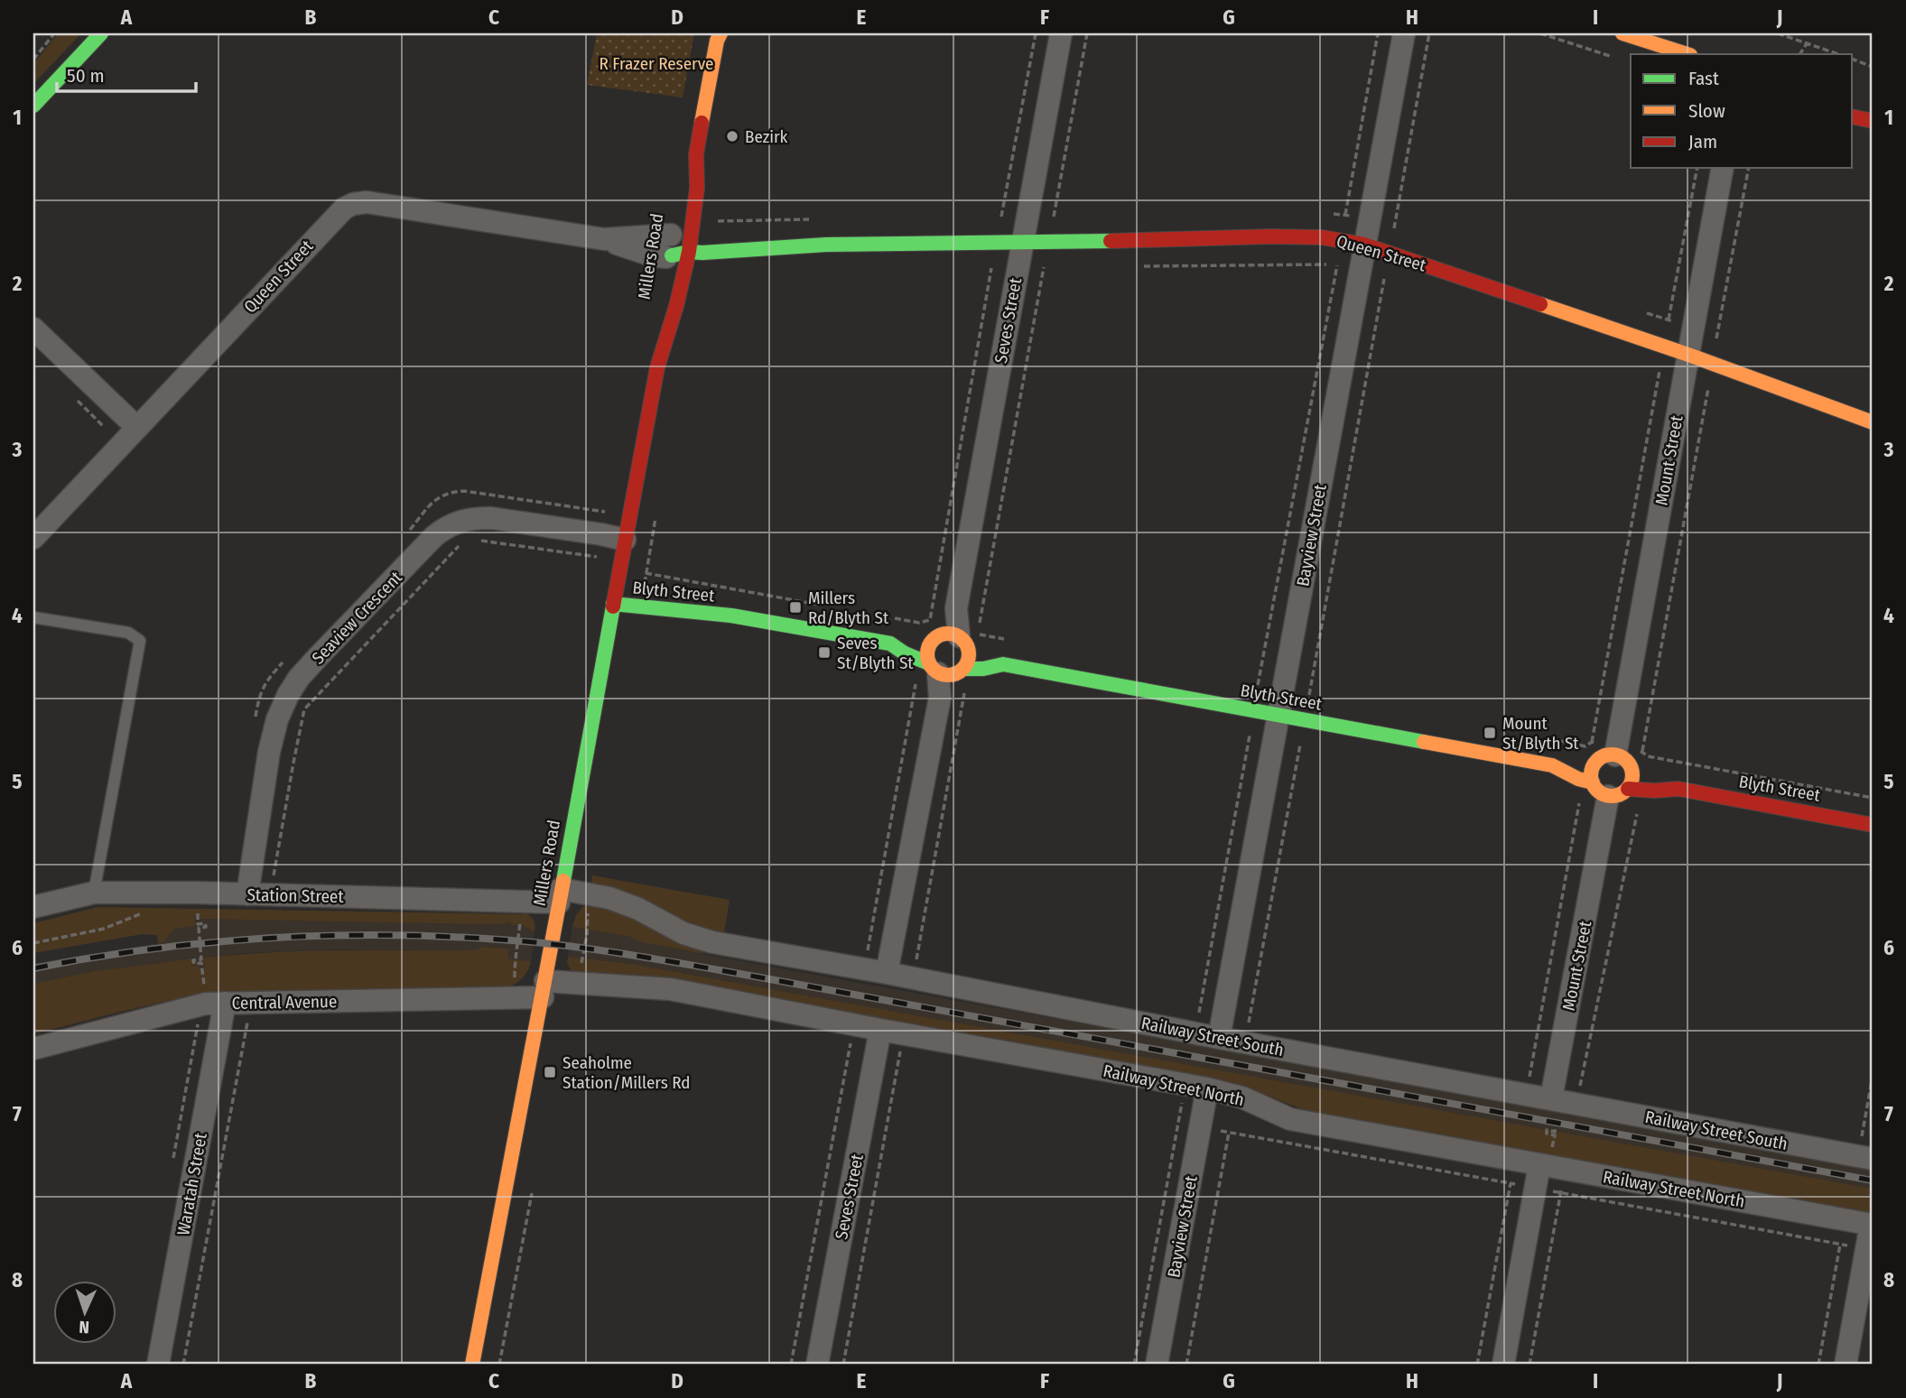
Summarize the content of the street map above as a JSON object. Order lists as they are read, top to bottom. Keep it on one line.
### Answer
{"streets":{"main road":["Queen Street","Millers Road","Blyth Street"],"street":["Seves Street","Mount Street","Bayview Street","Seaview Crescent","Station Street","Central Avenue","Railway Street South","Railway Street North","Waratah Street"]},"crossings":[["Queen Street","Millers Road"],["Queen Street","Seves Street"],["Queen Street","Mount Street"],["Queen Street","Bayview Street"],["Millers Road","Blyth Street"],["Millers Road","Seaview Crescent"],["Millers Road","Station Street"],["Millers Road","Central Avenue"],["Millers Road","Railway Street South"],["Millers Road","Railway Street North"],["Seves Street","Blyth Street"],["Seves Street","Railway Street North"],["Mount Street","Blyth Street"],["Mount Street","Railway Street South"],["Bayview Street","Blyth Street"],["Bayview Street","Railway Street South"],["Bayview Street","Railway Street North"],["Seaview Crescent","Station Street"],["Station Street","Railway Street South"],["Central Avenue","Railway Street North"],["Central Avenue","Waratah Street"]],"parks":["R Frazer Reserve"],"places":{"other":["Bezirk"],"transit":["Millers Rd/Blyth St","Seves St/Blyth St","Mount St/Blyth St","Seaholme Station/Millers Rd"]},"legend":["Fast","Slow","Jam"],"scale_bar":"50 m","north":"bottom","grid":{"columns":["A","B","C","D","E","F","G","H","I","J"],"rows":["1","2","3","4","5","6","7","8"]}}
